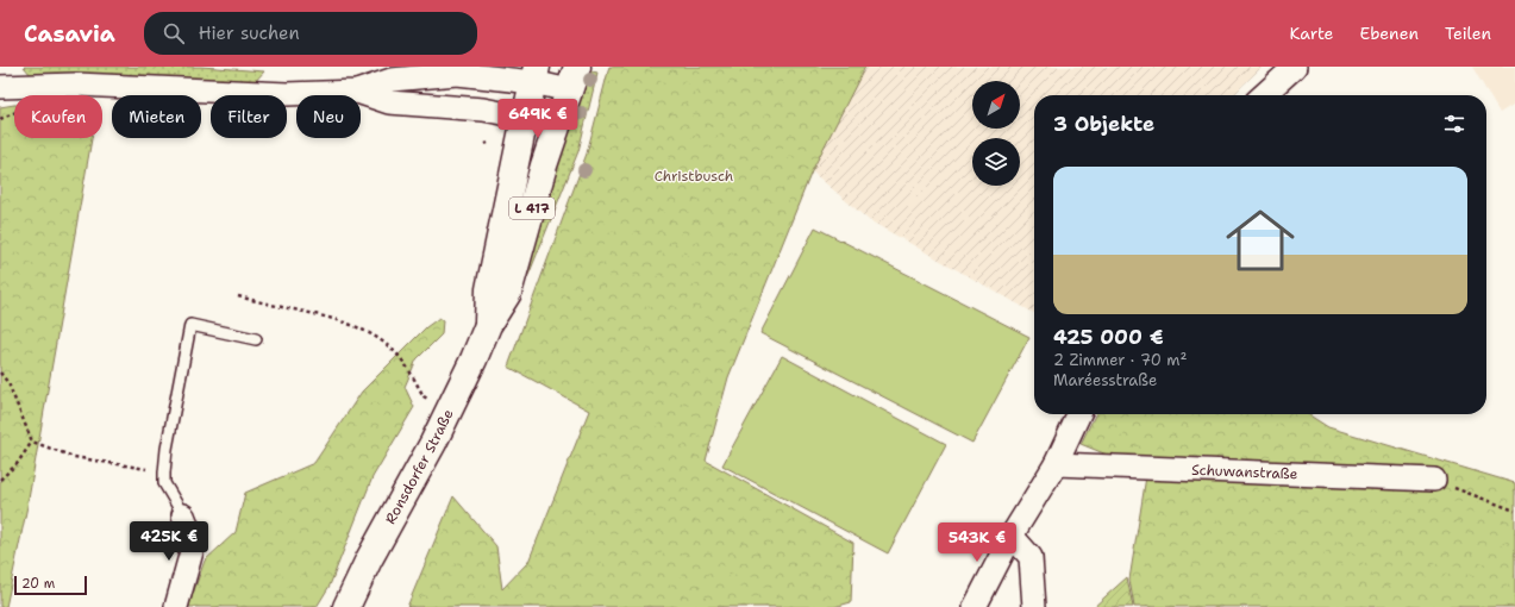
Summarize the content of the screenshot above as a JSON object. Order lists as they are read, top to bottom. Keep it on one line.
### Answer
{"streets":{"main road":["L 417","Ronsdorfer Straße"],"street":["Schuwanstraße"]},"parks":["Christbusch"],"scale_bar":"20 m","north":"top right","page":{"header":"Casavia","search":"Hier suchen","nav":["Karte","Ebenen","Teilen"],"chip":["Kaufen","Mieten","Filter","Neu"],"heading":"3 Objekte","price":["649K €","425K €","543K €"],"list":[{"name":"425 000 €","note":"2 Zimmer · 70 m² · Maréesstraße"}],"scale":"20 m"}}
